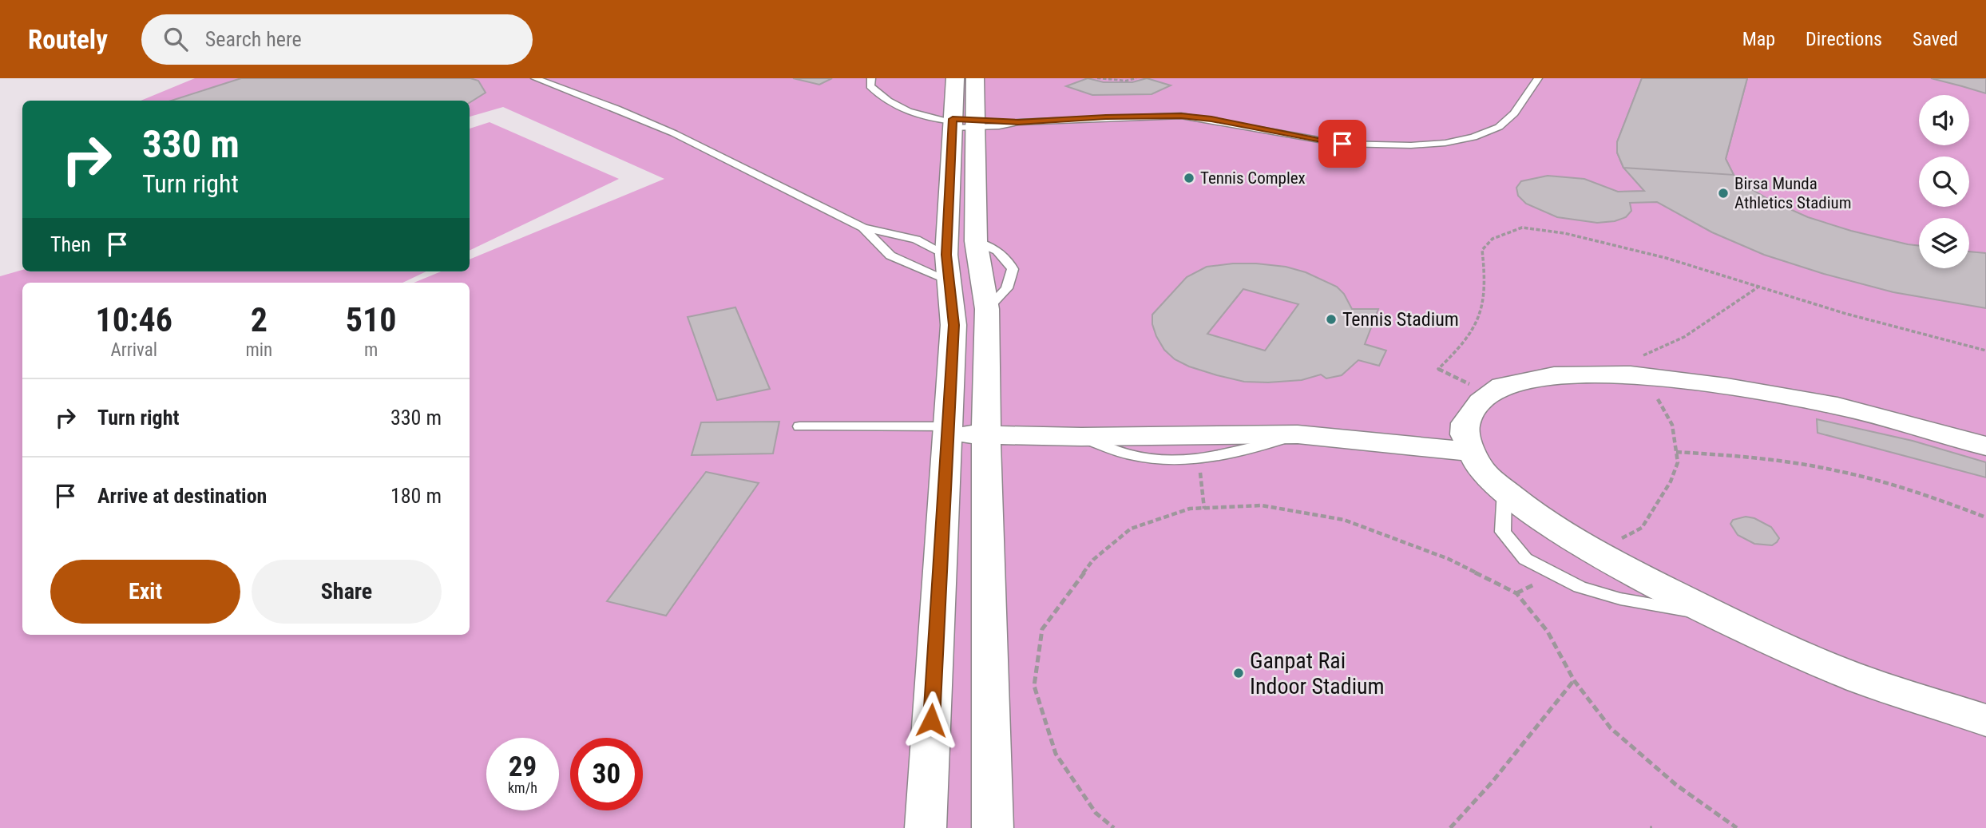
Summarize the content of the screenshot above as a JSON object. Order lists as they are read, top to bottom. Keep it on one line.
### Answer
{"places":["Tennis Complex","Birsa Munda Athletics Stadium","Tennis Stadium","Ganpat Rai Indoor Stadium"],"page":{"header":"Routely","search":"Search here","nav":["Map","Directions","Saved"],"turn":["330 m","Turn right"],"then":"Then","eta":["10:46","Arrival","2","min","510","m"],"list":[{"name":"Turn right","value":"330 m"},{"name":"Arrive at destination","value":"180 m"}],"buttons":["Exit","Share"],"speed":"29 km/h","limit":"30"}}
